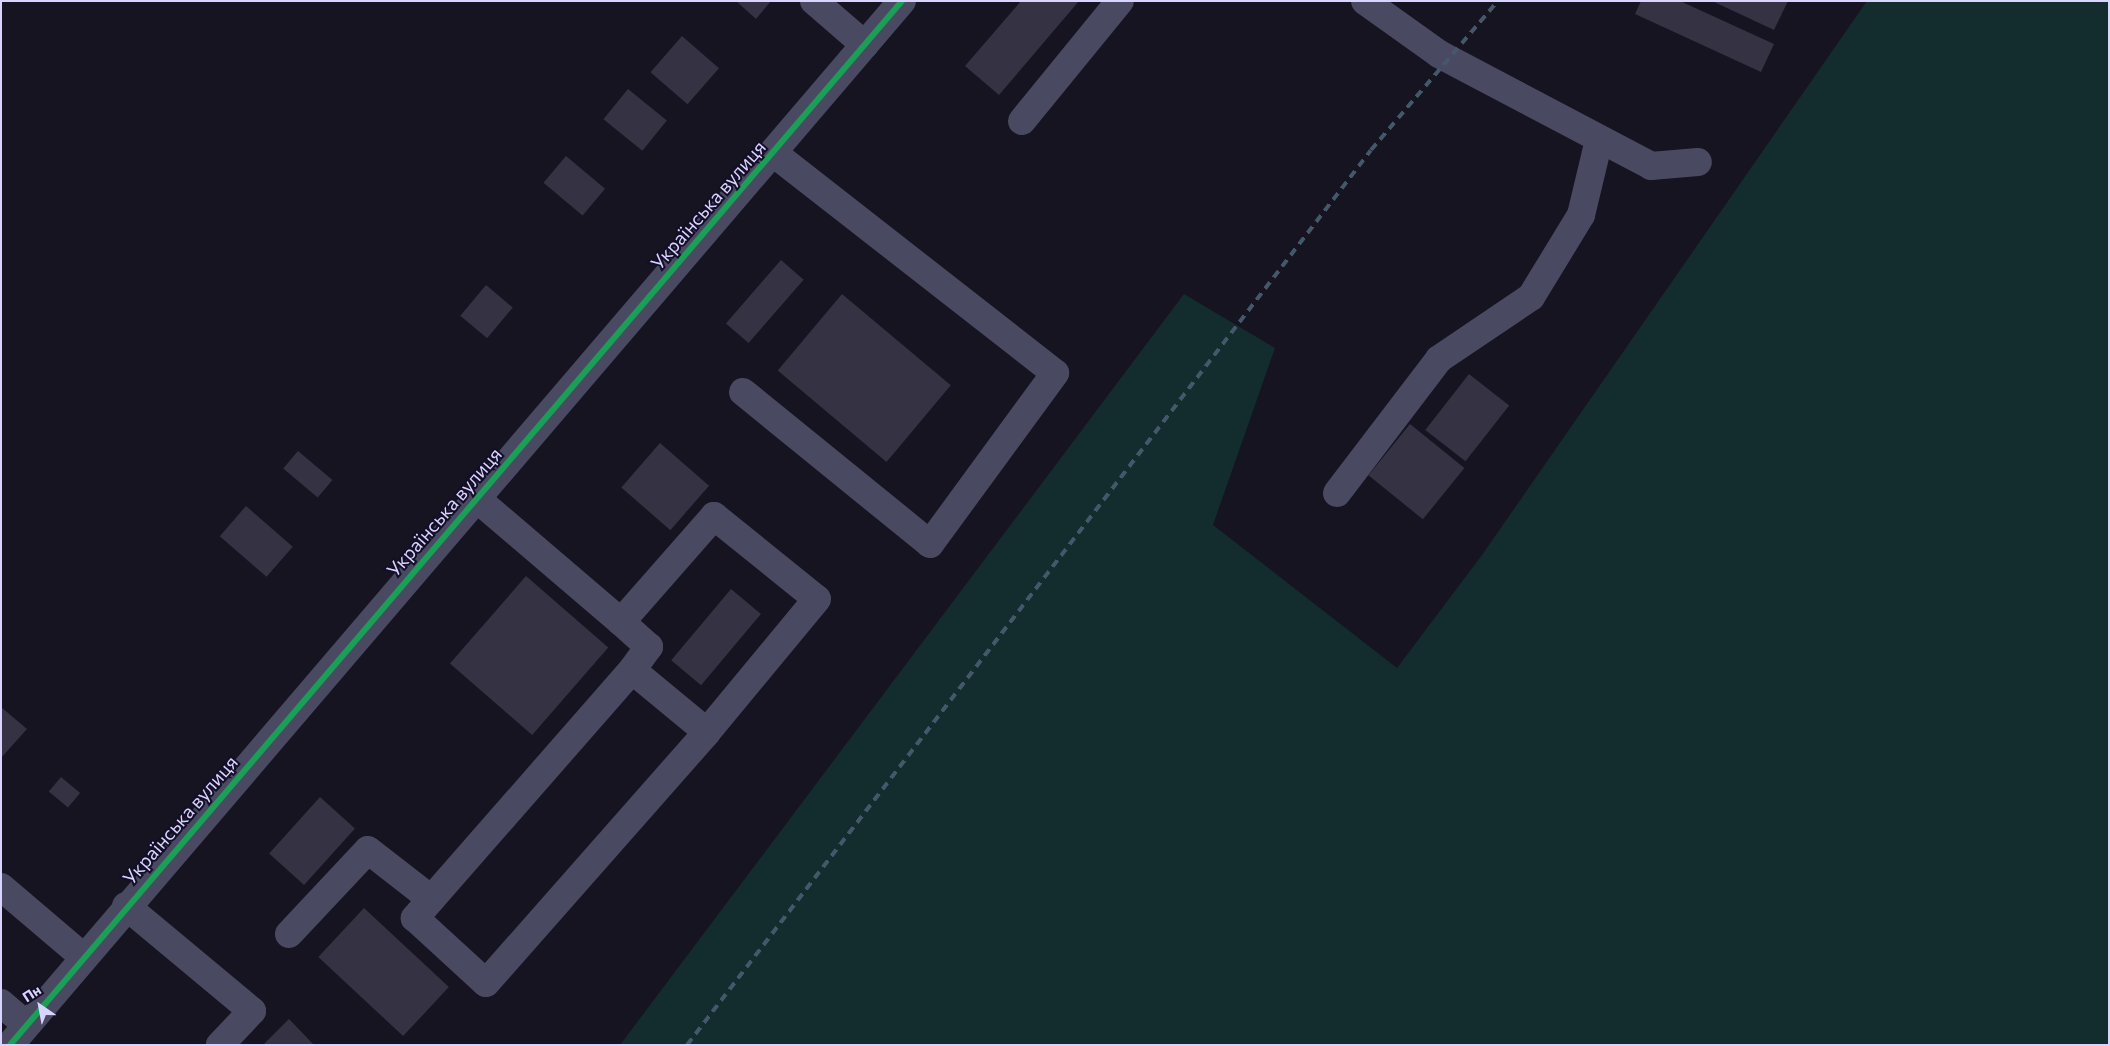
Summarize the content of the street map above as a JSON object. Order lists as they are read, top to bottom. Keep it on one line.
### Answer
{"streets":{"street":["Українська вулиця"]},"north":"top left"}
